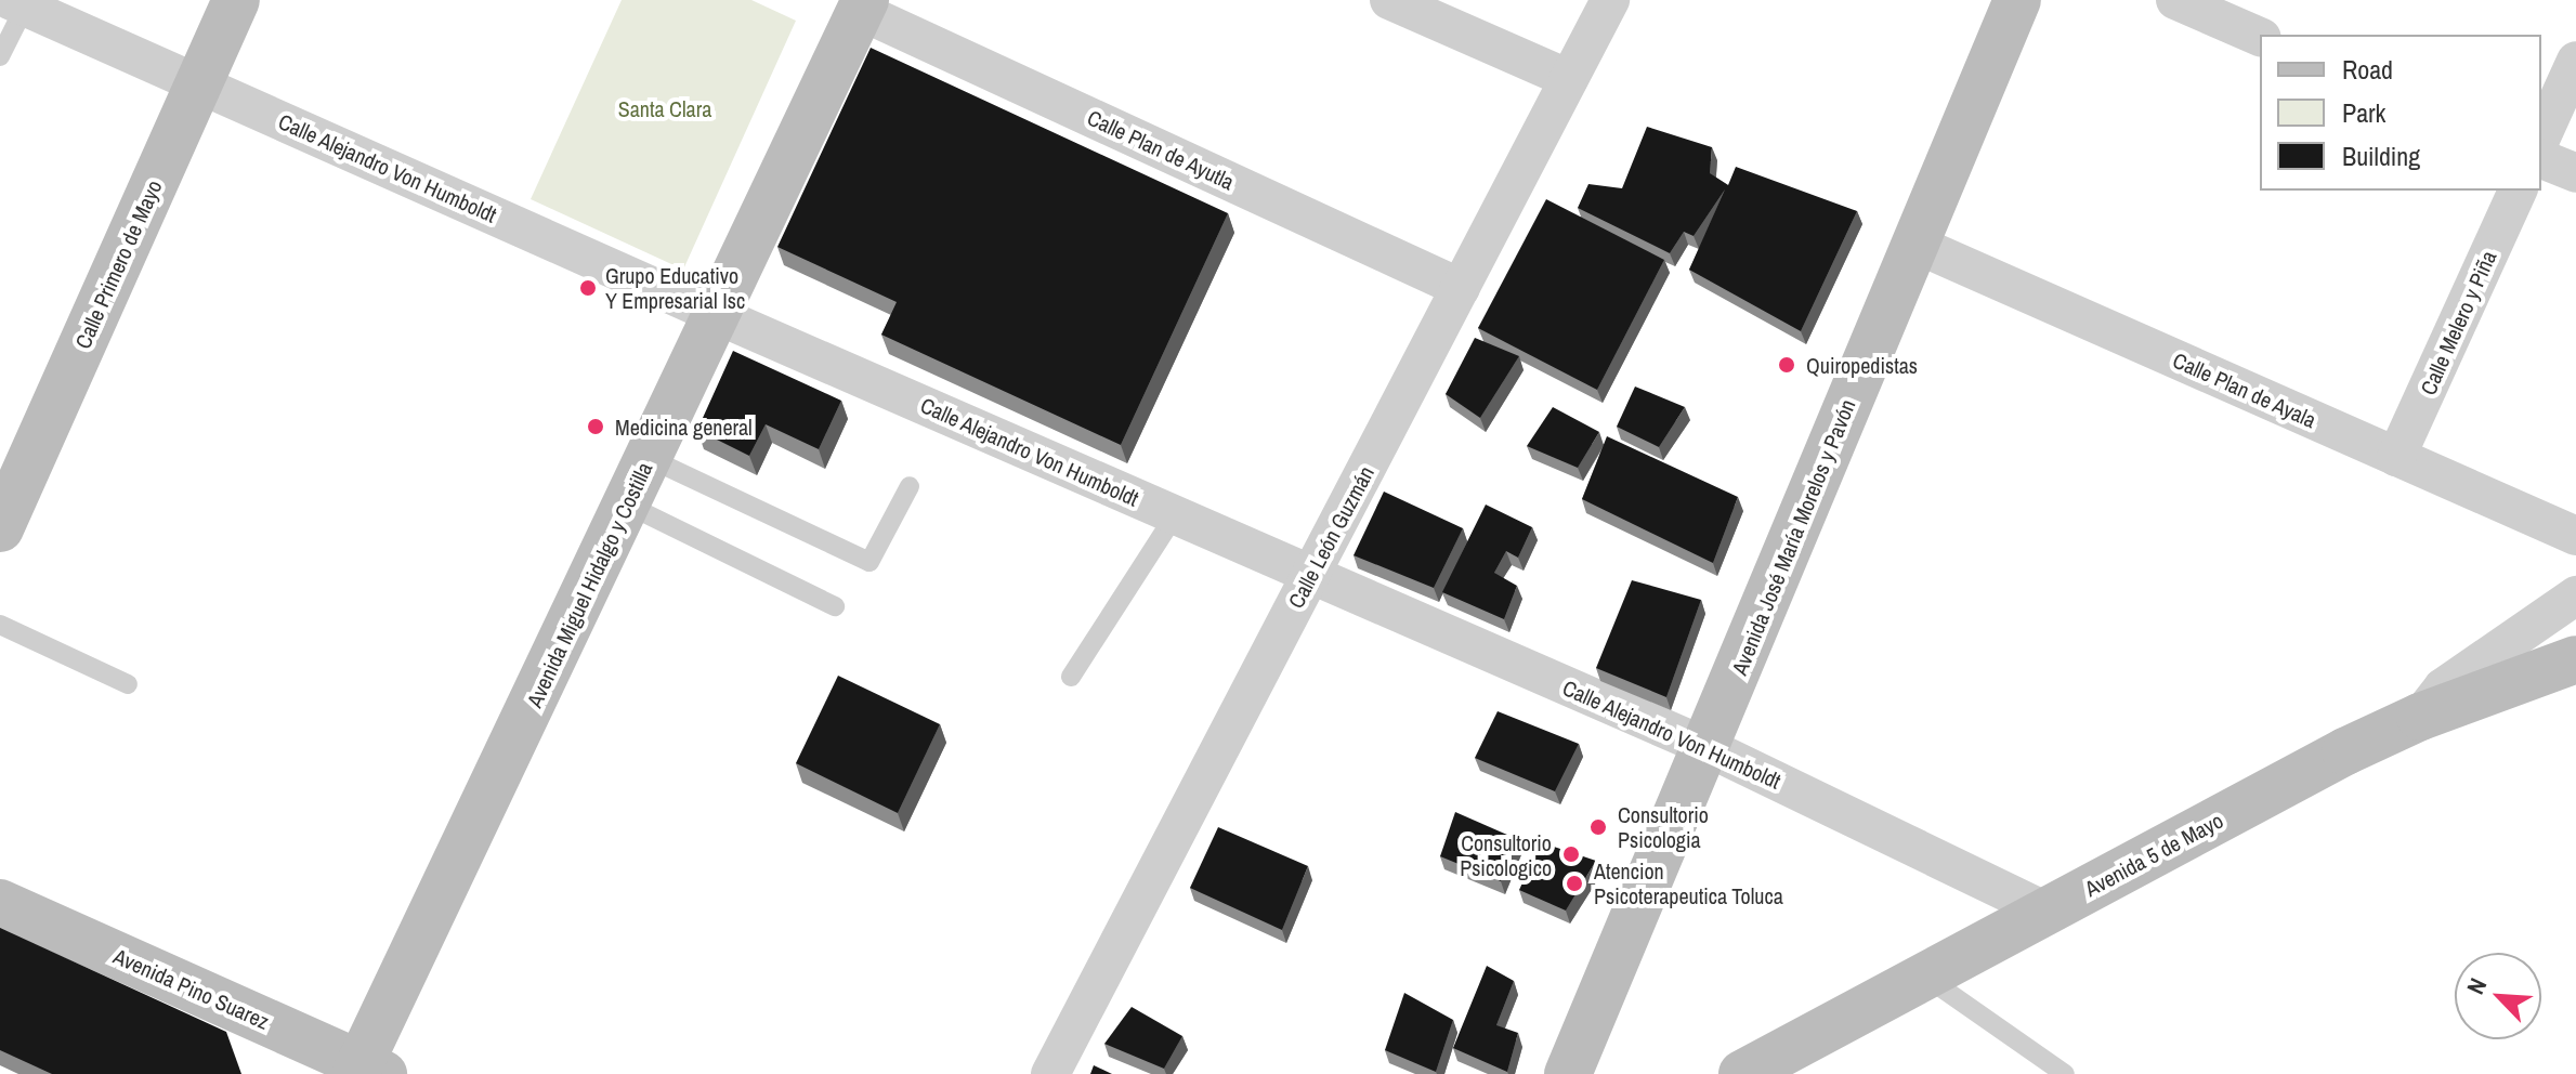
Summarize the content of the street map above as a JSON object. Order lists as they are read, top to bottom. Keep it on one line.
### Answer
{"streets":{"main road":["Calle Primero de Mayo","Avenida José María Morelos y Pavón","Avenida Miguel Hidalgo y Costilla","Avenida 5 de Mayo","Avenida Pino Suarez"],"street":["Calle Plan de Ayutla","Calle Alejandro Von Humboldt","Calle Melero y Piña","Calle Plan de Ayala","Calle León Guzmán"]},"crossings":[["Calle Plan de Ayutla","Calle León Guzmán"],["Calle Plan de Ayutla","Avenida Miguel Hidalgo y Costilla"],["Calle Alejandro Von Humboldt","Calle Primero de Mayo"],["Calle Alejandro Von Humboldt","Calle León Guzmán"],["Calle Alejandro Von Humboldt","Avenida José María Morelos y Pavón"],["Calle Alejandro Von Humboldt","Avenida Miguel Hidalgo y Costilla"],["Calle Alejandro Von Humboldt","Avenida 5 de Mayo"],["Calle Melero y Piña","Calle Plan de Ayala"],["Calle Plan de Ayala","Avenida José María Morelos y Pavón"],["Avenida Miguel Hidalgo y Costilla","Avenida Pino Suarez"]],"parks":["Santa Clara"],"places":["Grupo Educativo Y Empresarial Isc","Quiropedistas","Medicina general","Consultorio Psicologia","Consultorio Psicologico","Atencion Psicoterapeutica Toluca"],"legend":["Road","Park","Building"],"north":"top left"}
